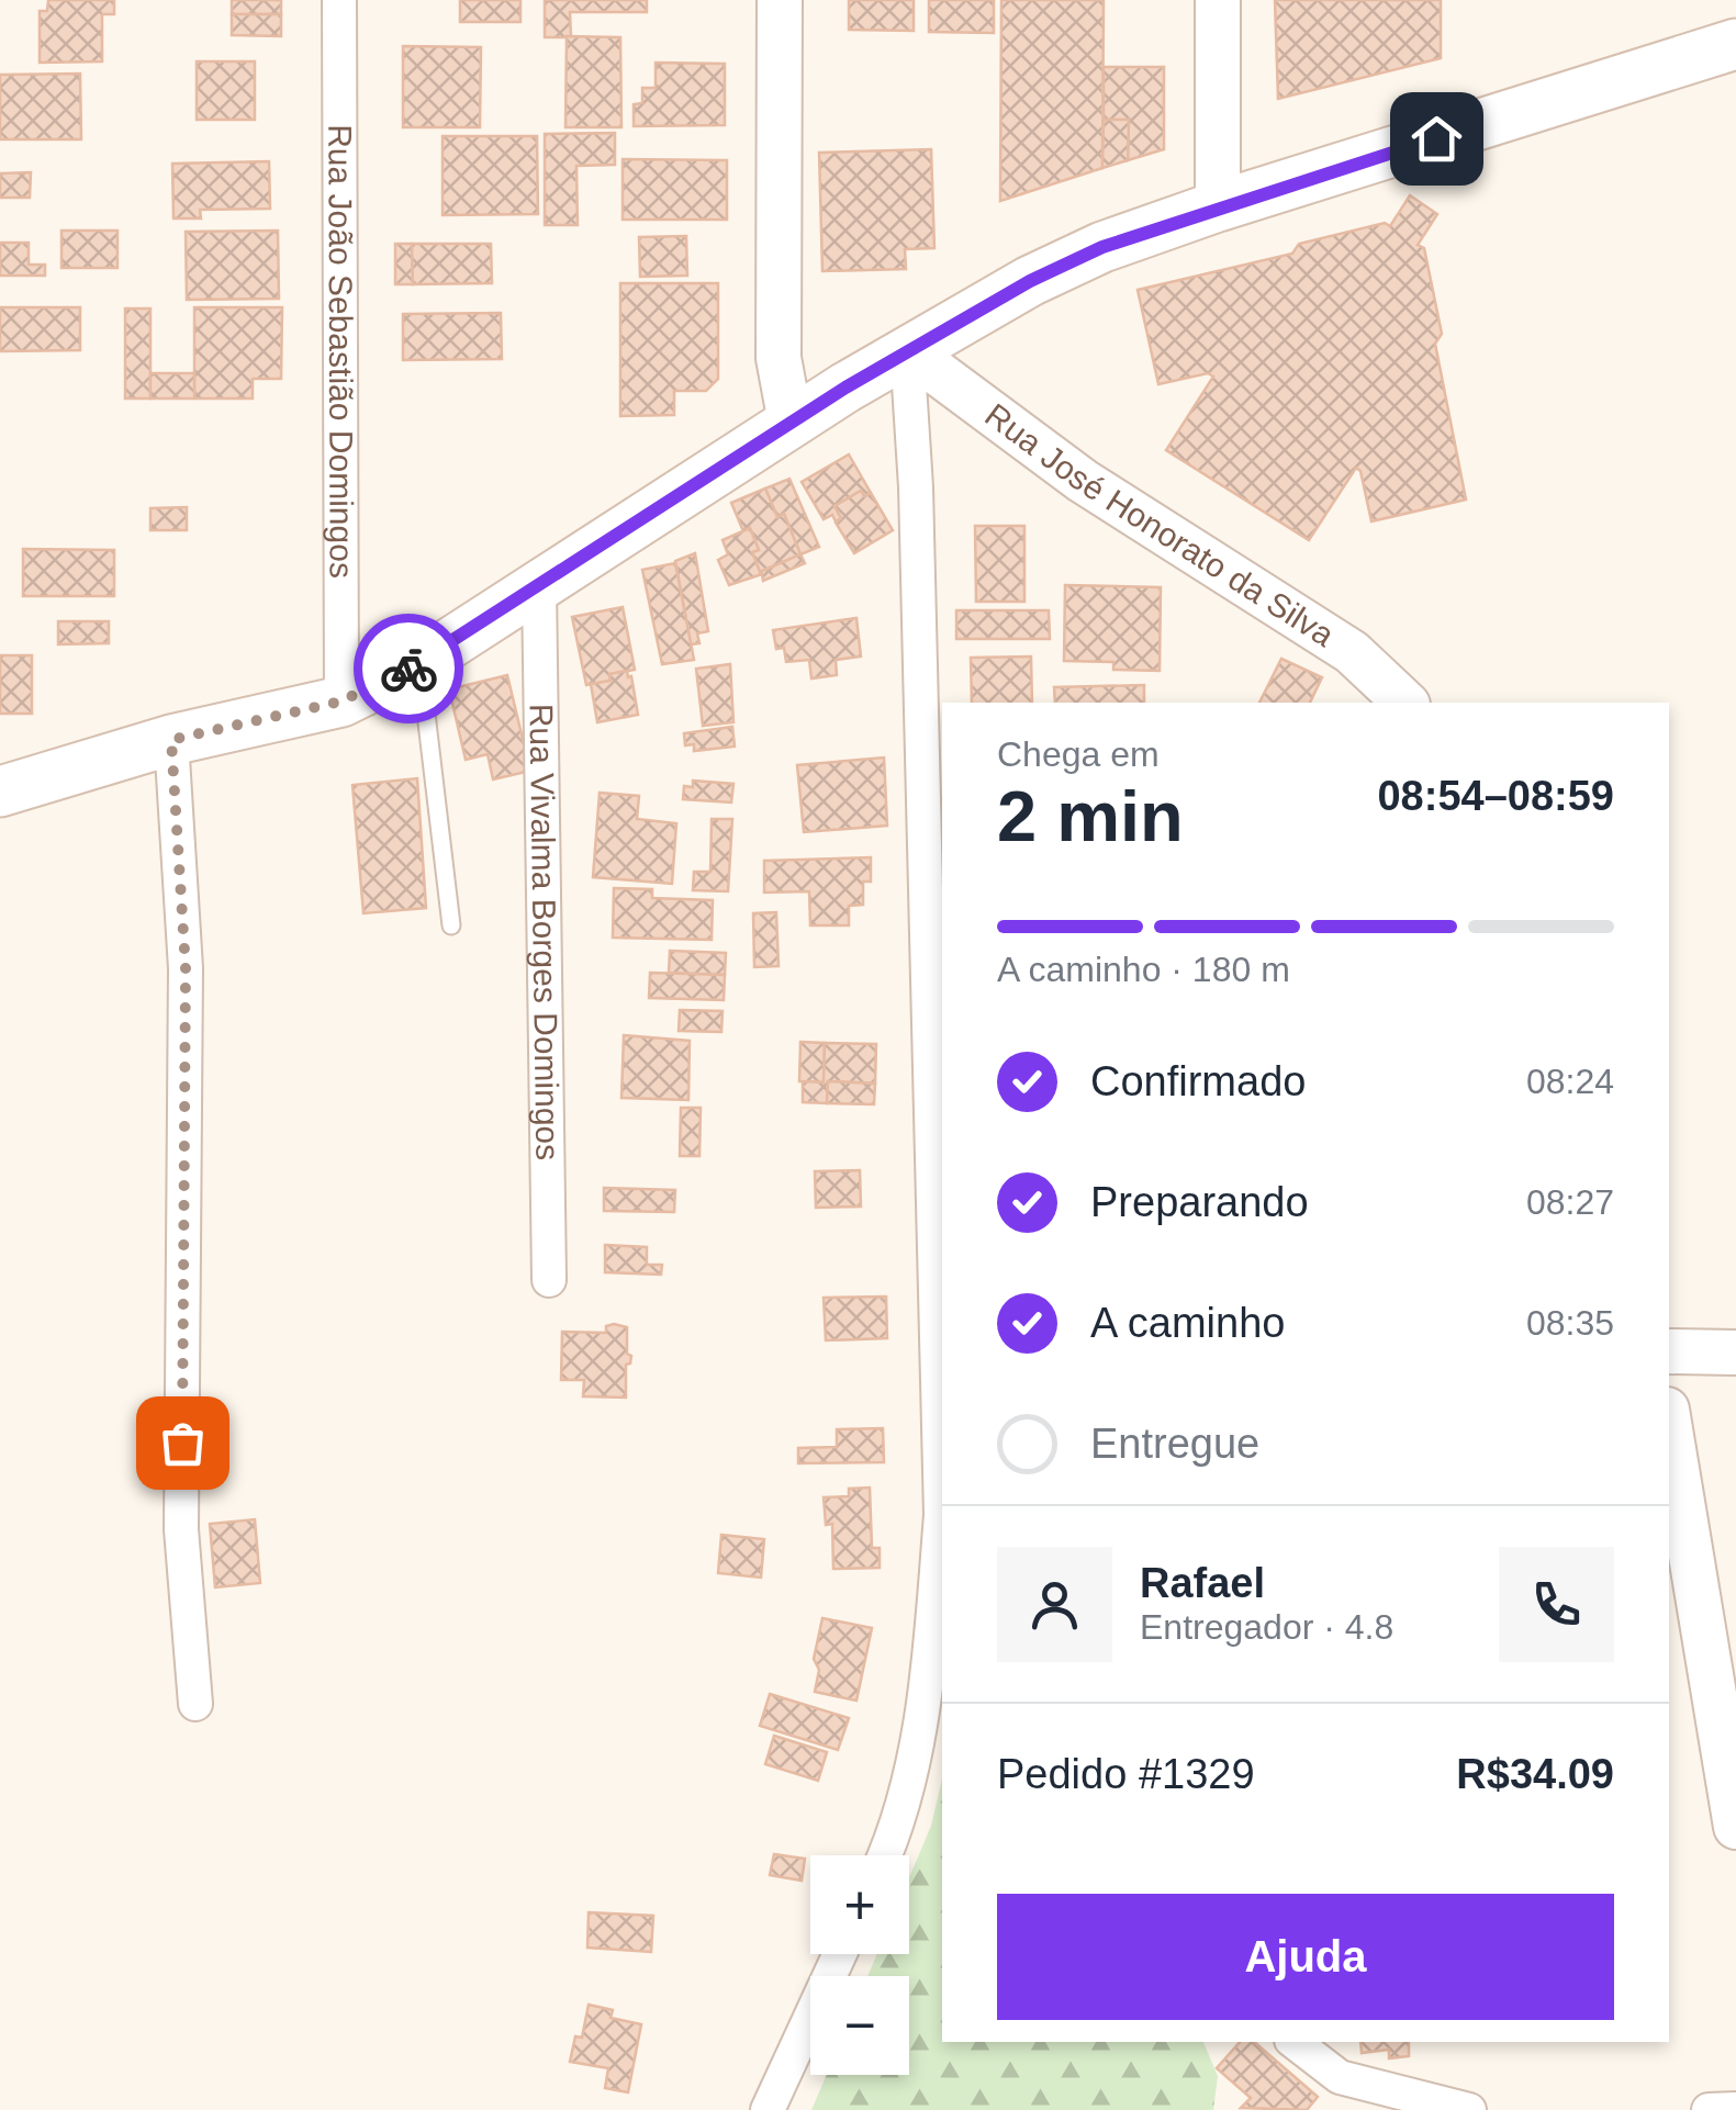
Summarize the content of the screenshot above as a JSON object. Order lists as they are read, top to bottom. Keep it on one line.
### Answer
{"streets":{"street":["Rua João Sebastião Domingos","Rua José Honorato da Silva","Rua Vivalma Borges Domingos"]},"page":{"heading":["2 min","Chega em","08:54–08:59"],"panel":["Rafael","Entregador · 4.8","Pedido #1329","R$34.09"],"bar":"A caminho · 180 m","list":[["Confirmado","08:24"],["Preparando","08:27"],["A caminho","08:35"],"Entregue"],"map_buttons":["+","−"],"buttons":"Ajuda"}}
